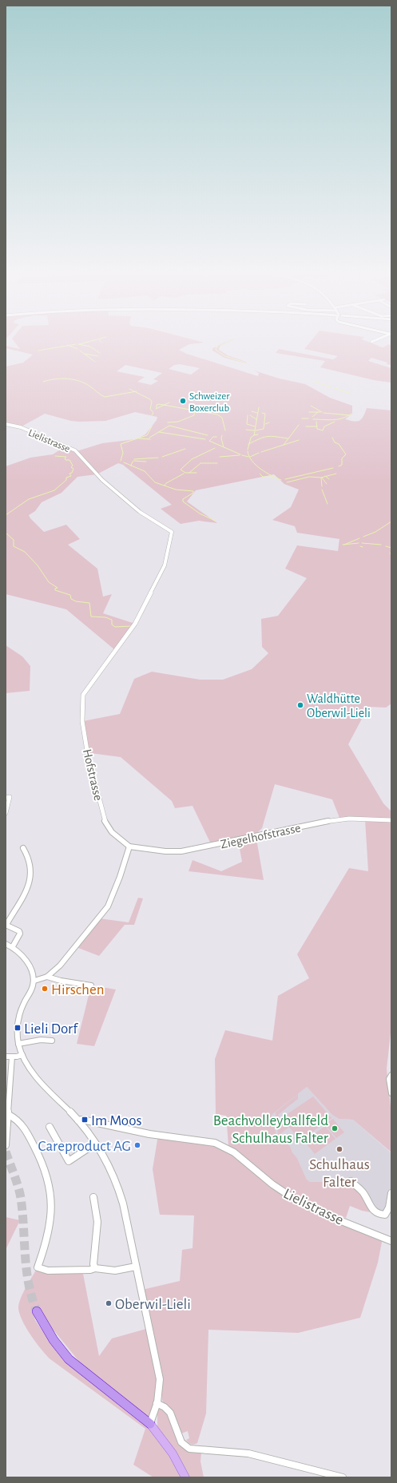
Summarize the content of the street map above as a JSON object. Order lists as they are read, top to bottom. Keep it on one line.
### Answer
{"streets":{"street":["Lielistrasse","Hofstrasse","Ziegelhofstrasse"]},"crossings":[["Lielistrasse","Hofstrasse"],["Hofstrasse","Ziegelhofstrasse"]],"places":{"other":["Schweizer Boxerclub","Waldhütte Oberwil-Lieli","Hirschen","Beachvolleyballfeld Schulhaus Falter","Careproduct AG","Schulhaus Falter","Oberwil-Lieli"],"transit":["Lieli Dorf","Im Moos"]}}
